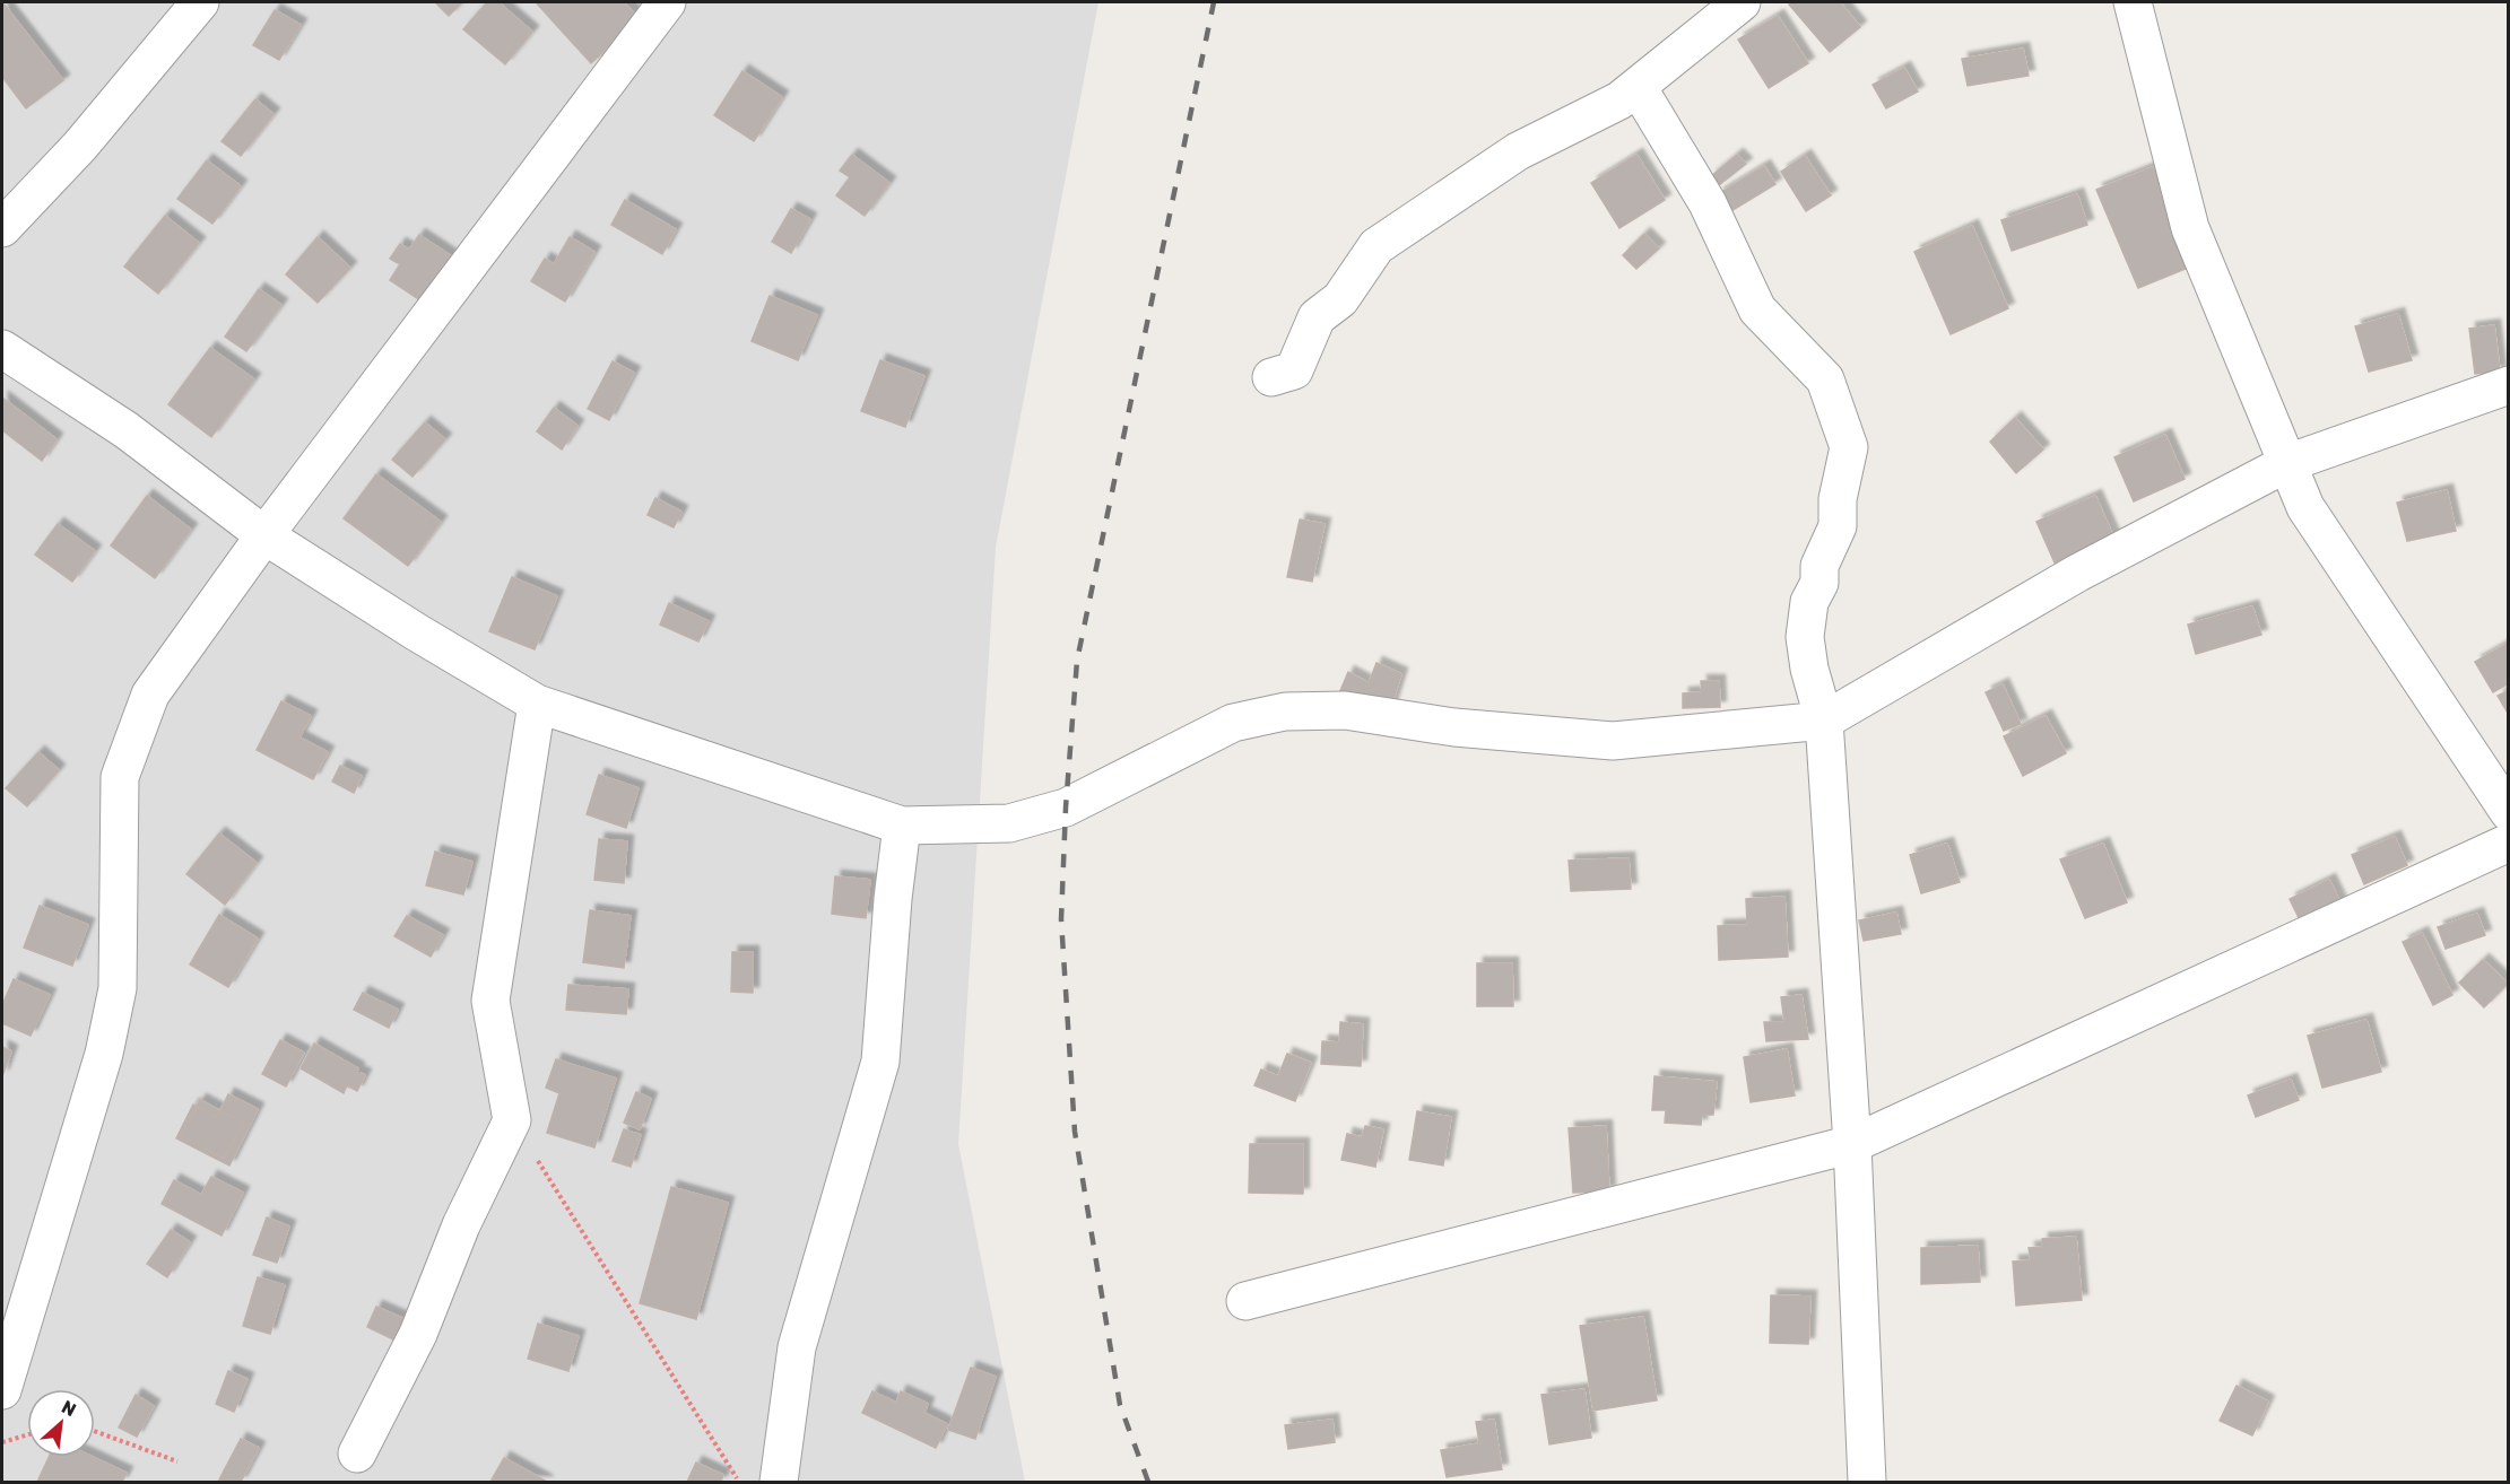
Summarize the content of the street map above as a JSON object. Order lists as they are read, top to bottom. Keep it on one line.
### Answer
{"north":"top right"}
